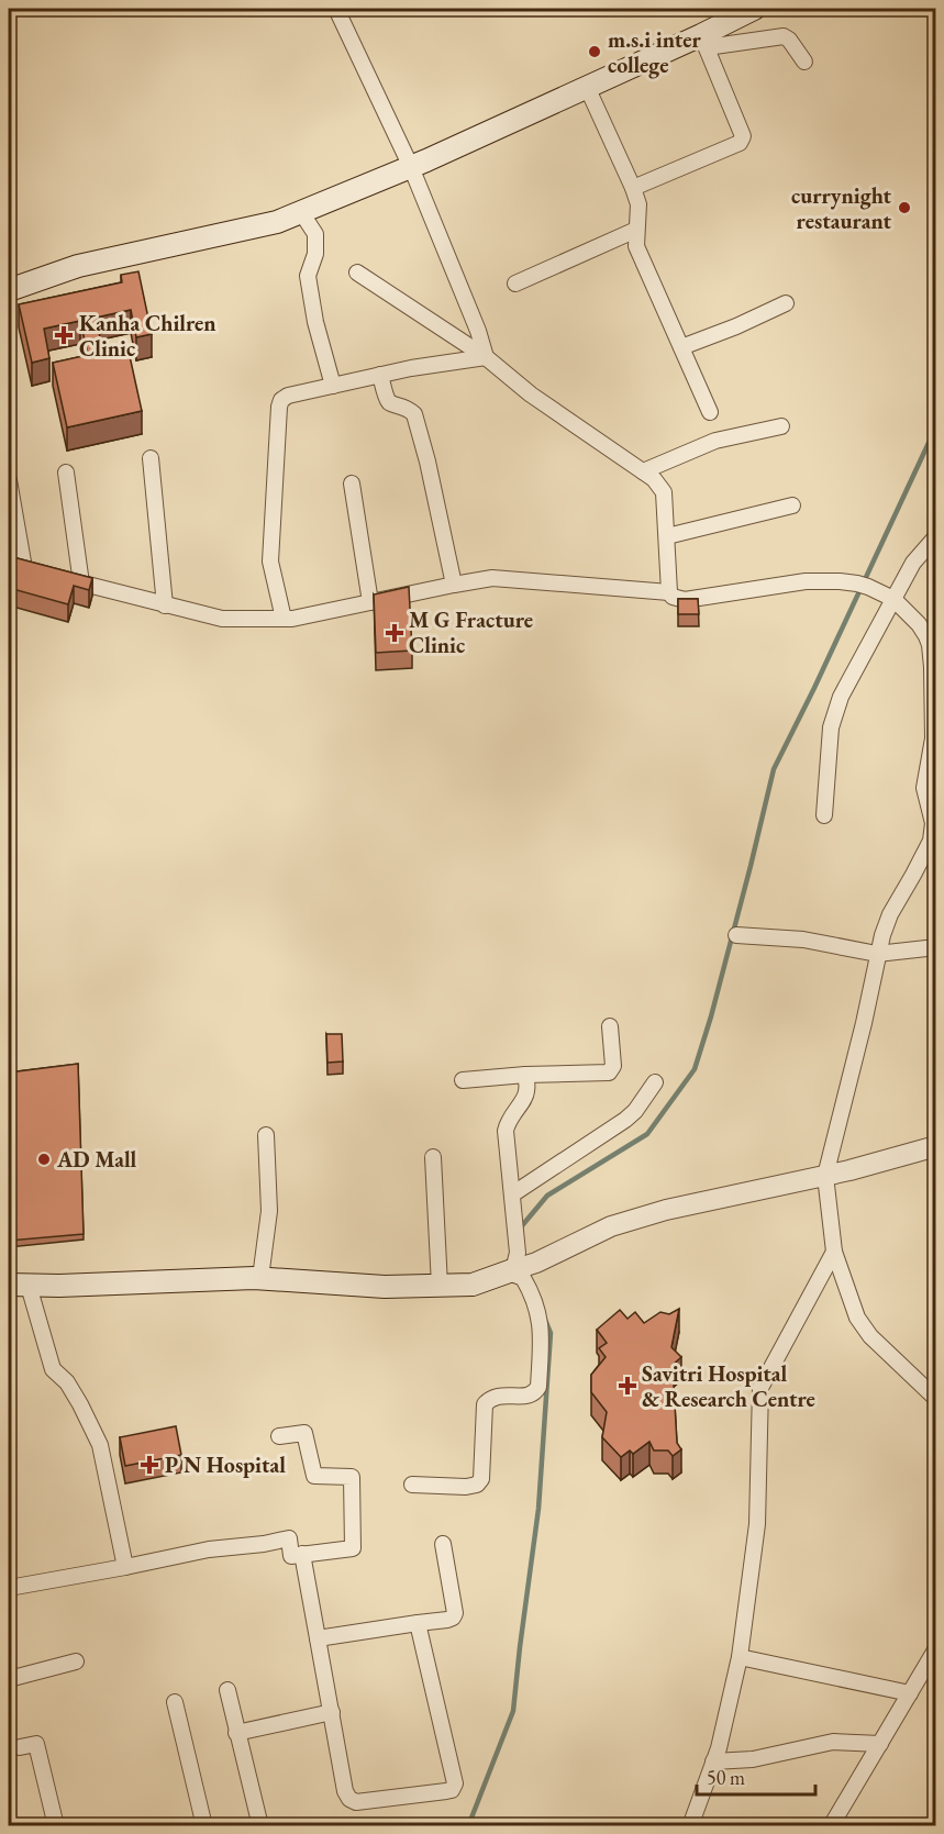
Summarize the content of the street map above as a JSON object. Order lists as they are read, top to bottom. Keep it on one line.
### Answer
{"places":{"other":["m.s.i inter college","currynight restaurant","AD Mall"],"health":["Kanha Chilren Clinic","M G Fracture Clinic","Savitri Hospital & Research Centre","P N Hospital"]},"scale_bar":"50 m"}
